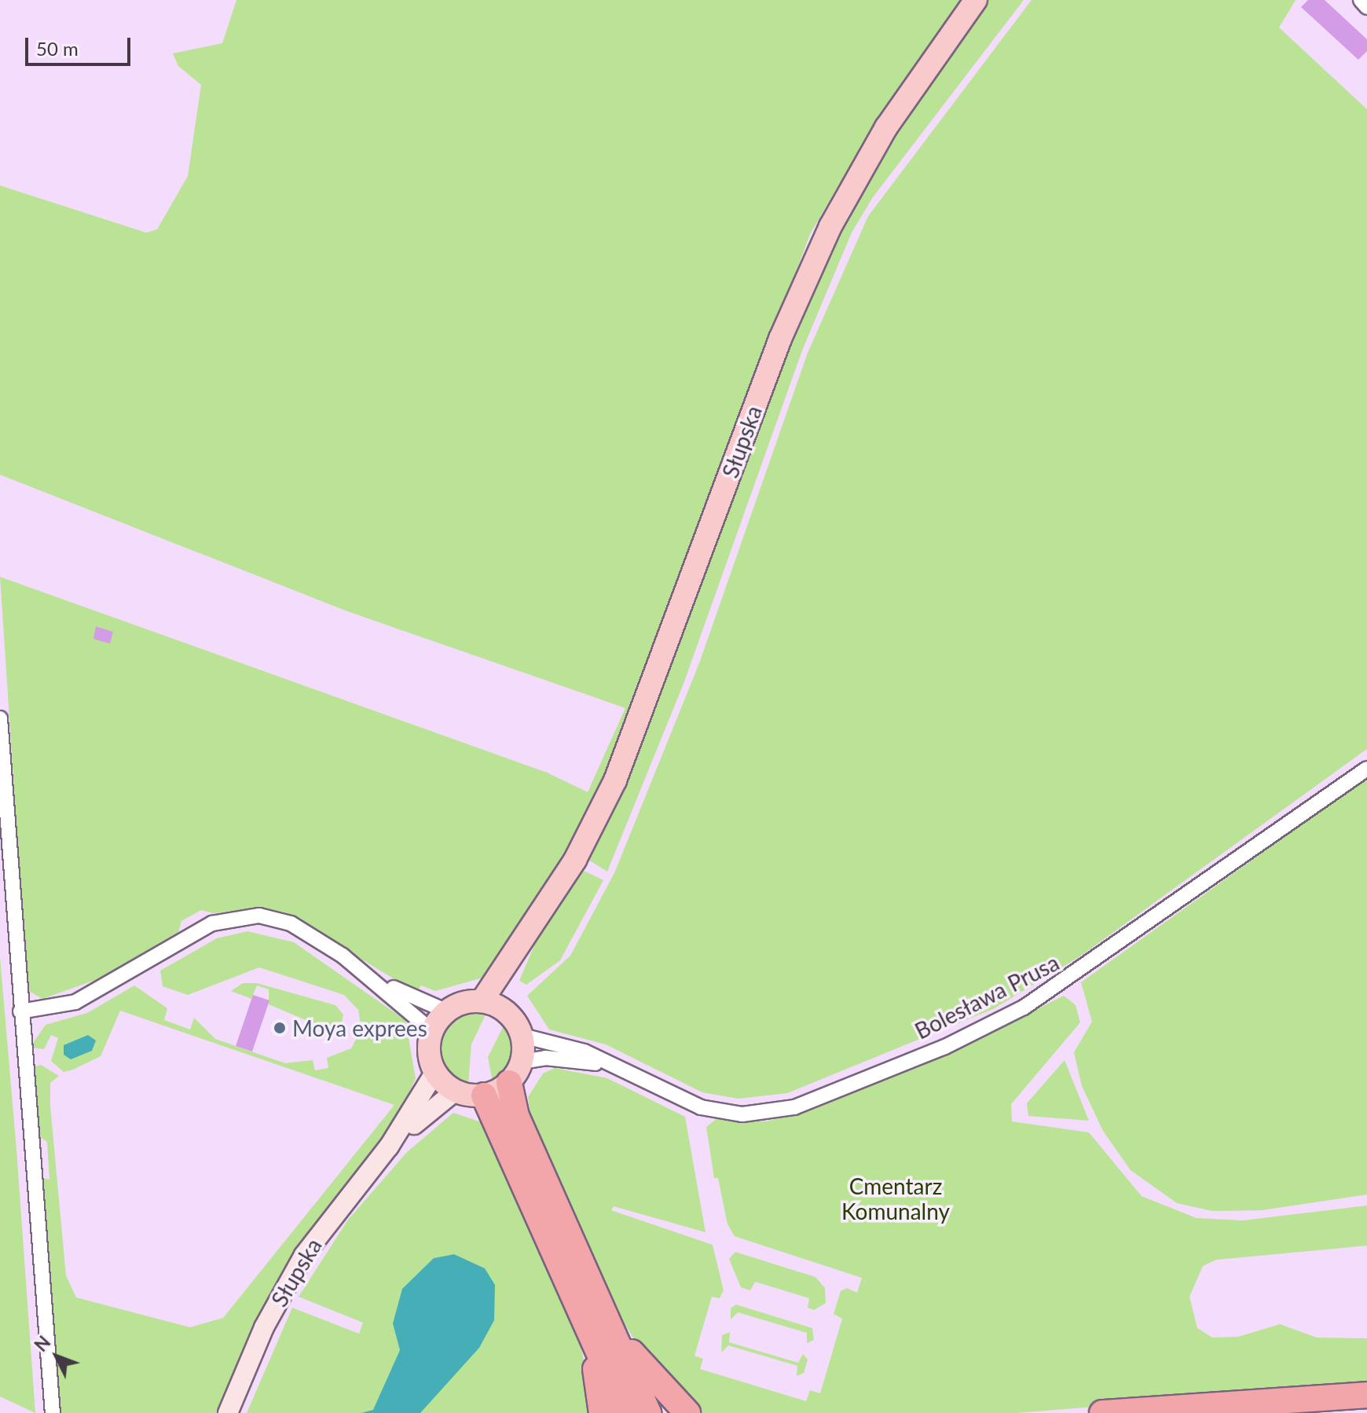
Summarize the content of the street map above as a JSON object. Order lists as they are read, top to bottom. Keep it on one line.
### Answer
{"streets":{"main road":["Słupska"],"street":["Bolesława Prusa"]},"crossings":[["Słupska","Bolesława Prusa"]],"parks":["Cmentarz Komunalny"],"places":["Moya exprees"],"scale_bar":"50 m","north":"top left"}
